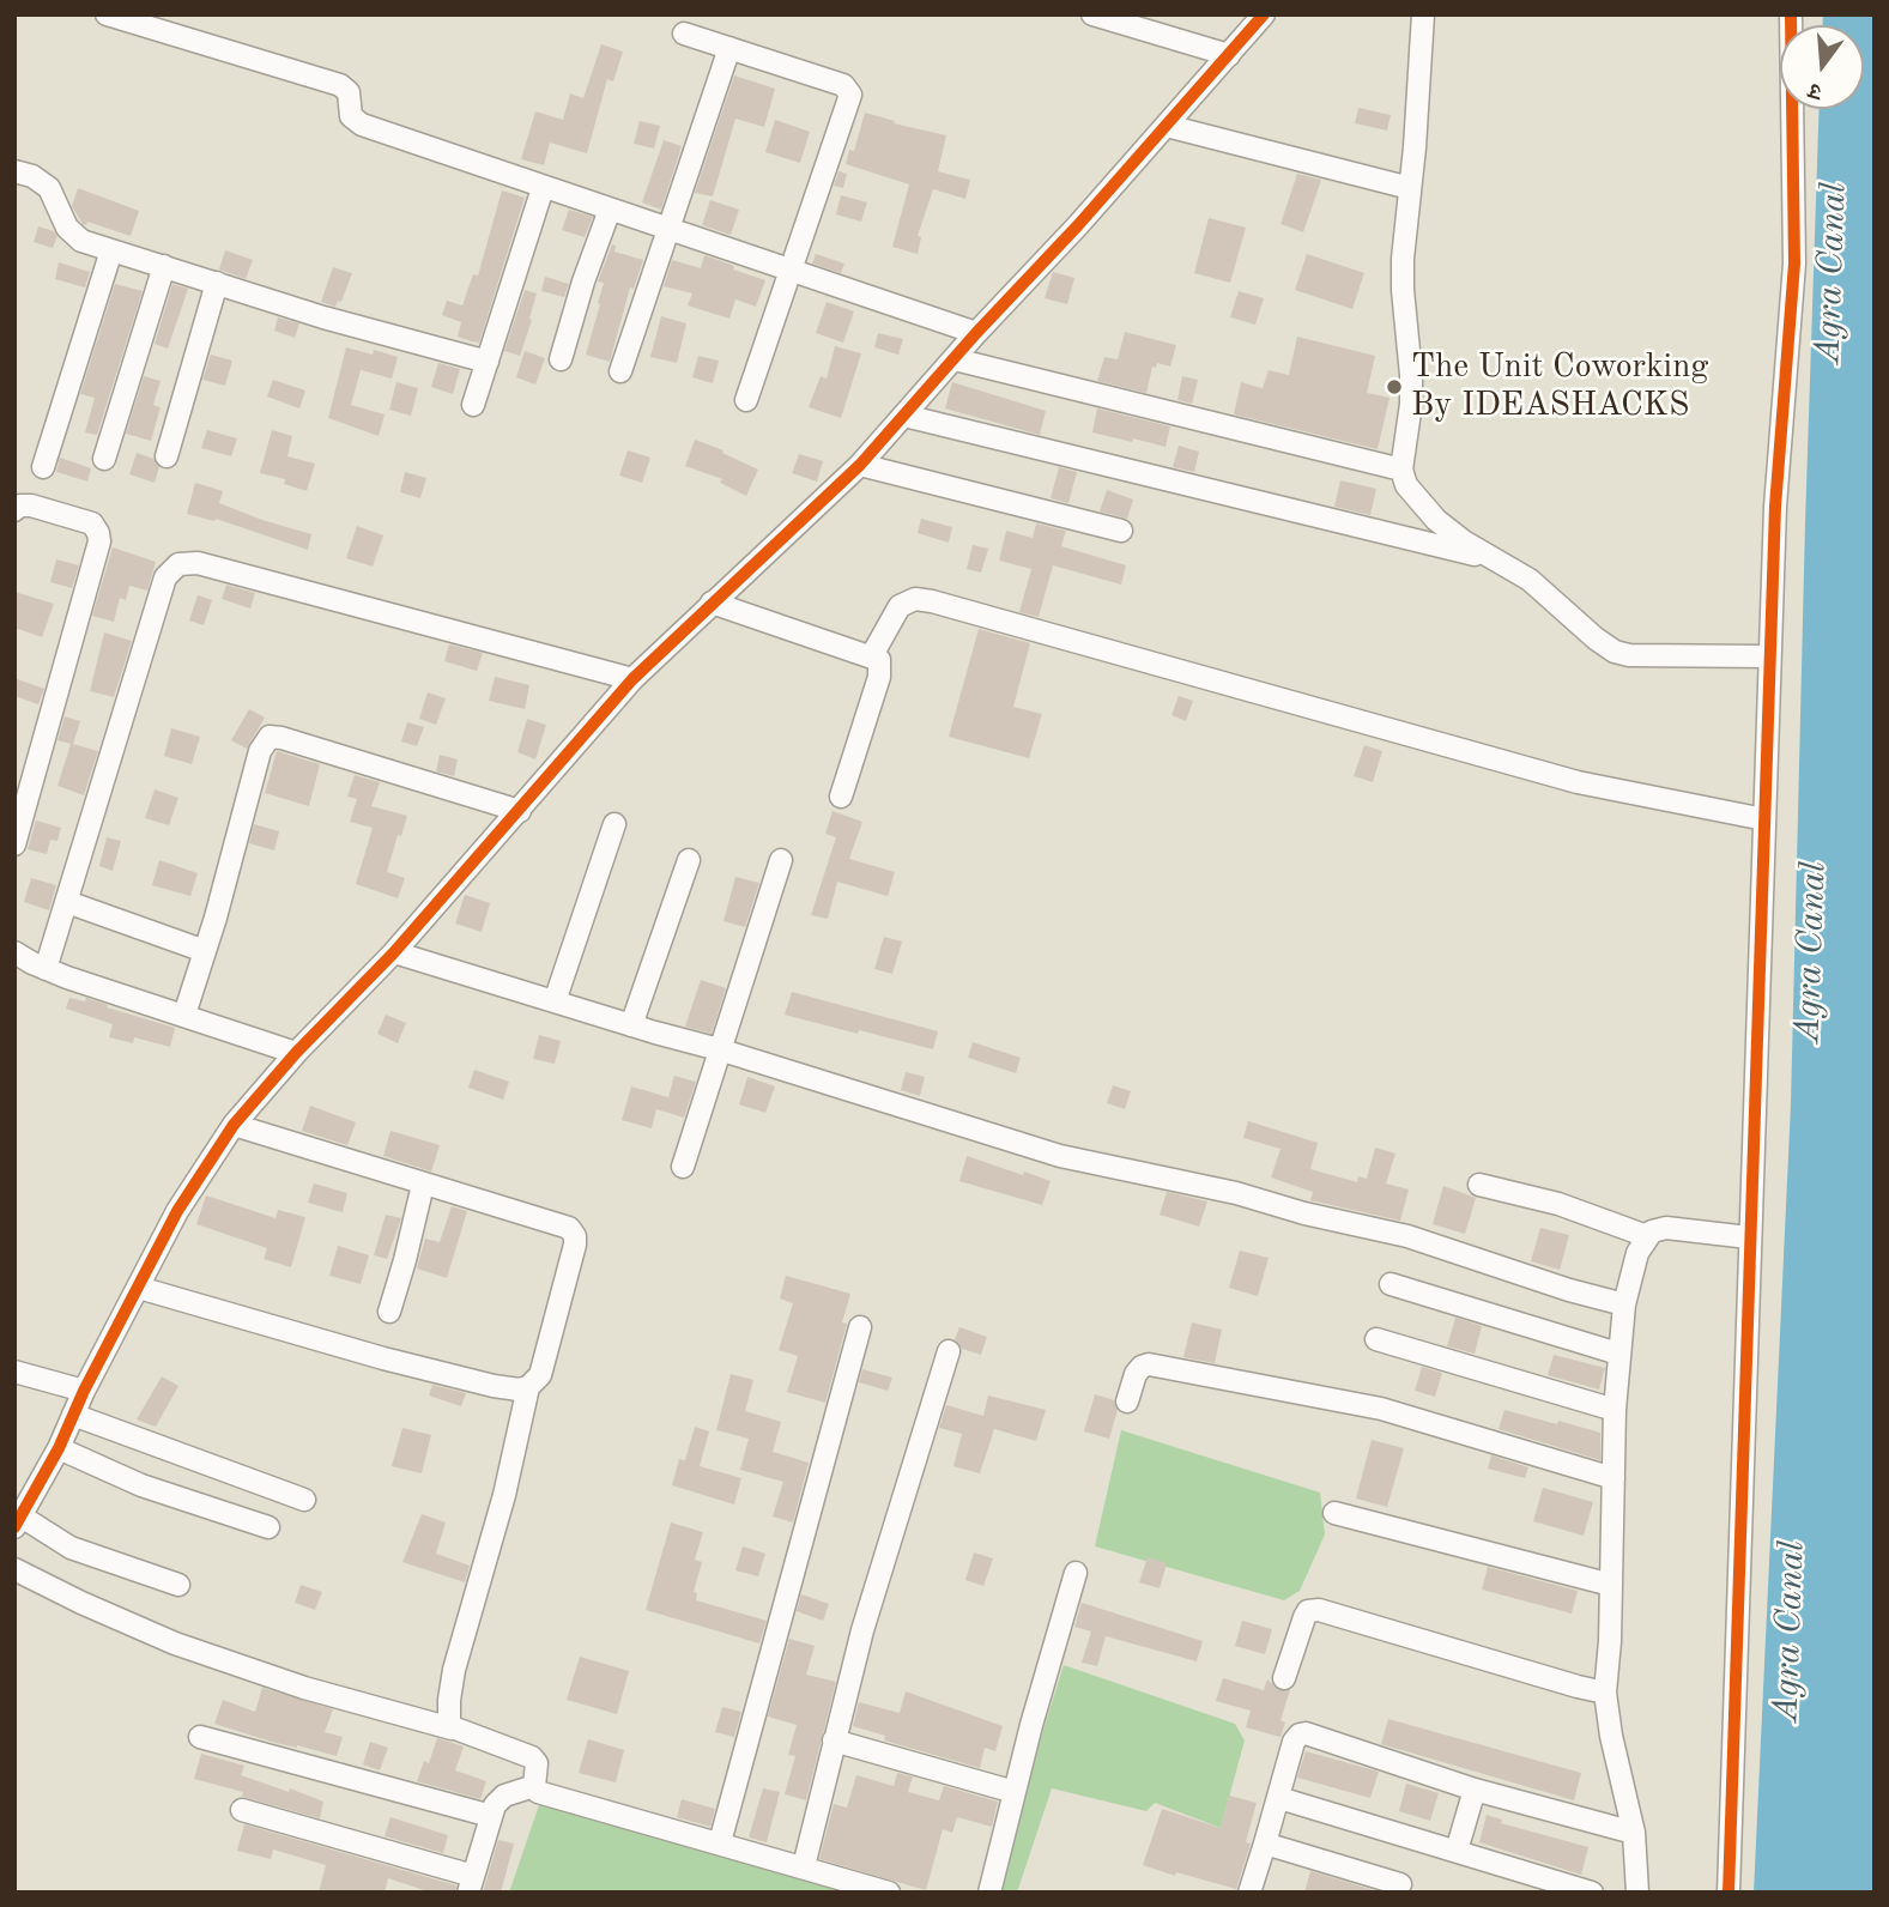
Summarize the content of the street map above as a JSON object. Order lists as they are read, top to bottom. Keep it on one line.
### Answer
{"water":["Agra Canal"],"places":["The Unit Coworking By IDEASHACKS"],"north":"bottom"}
